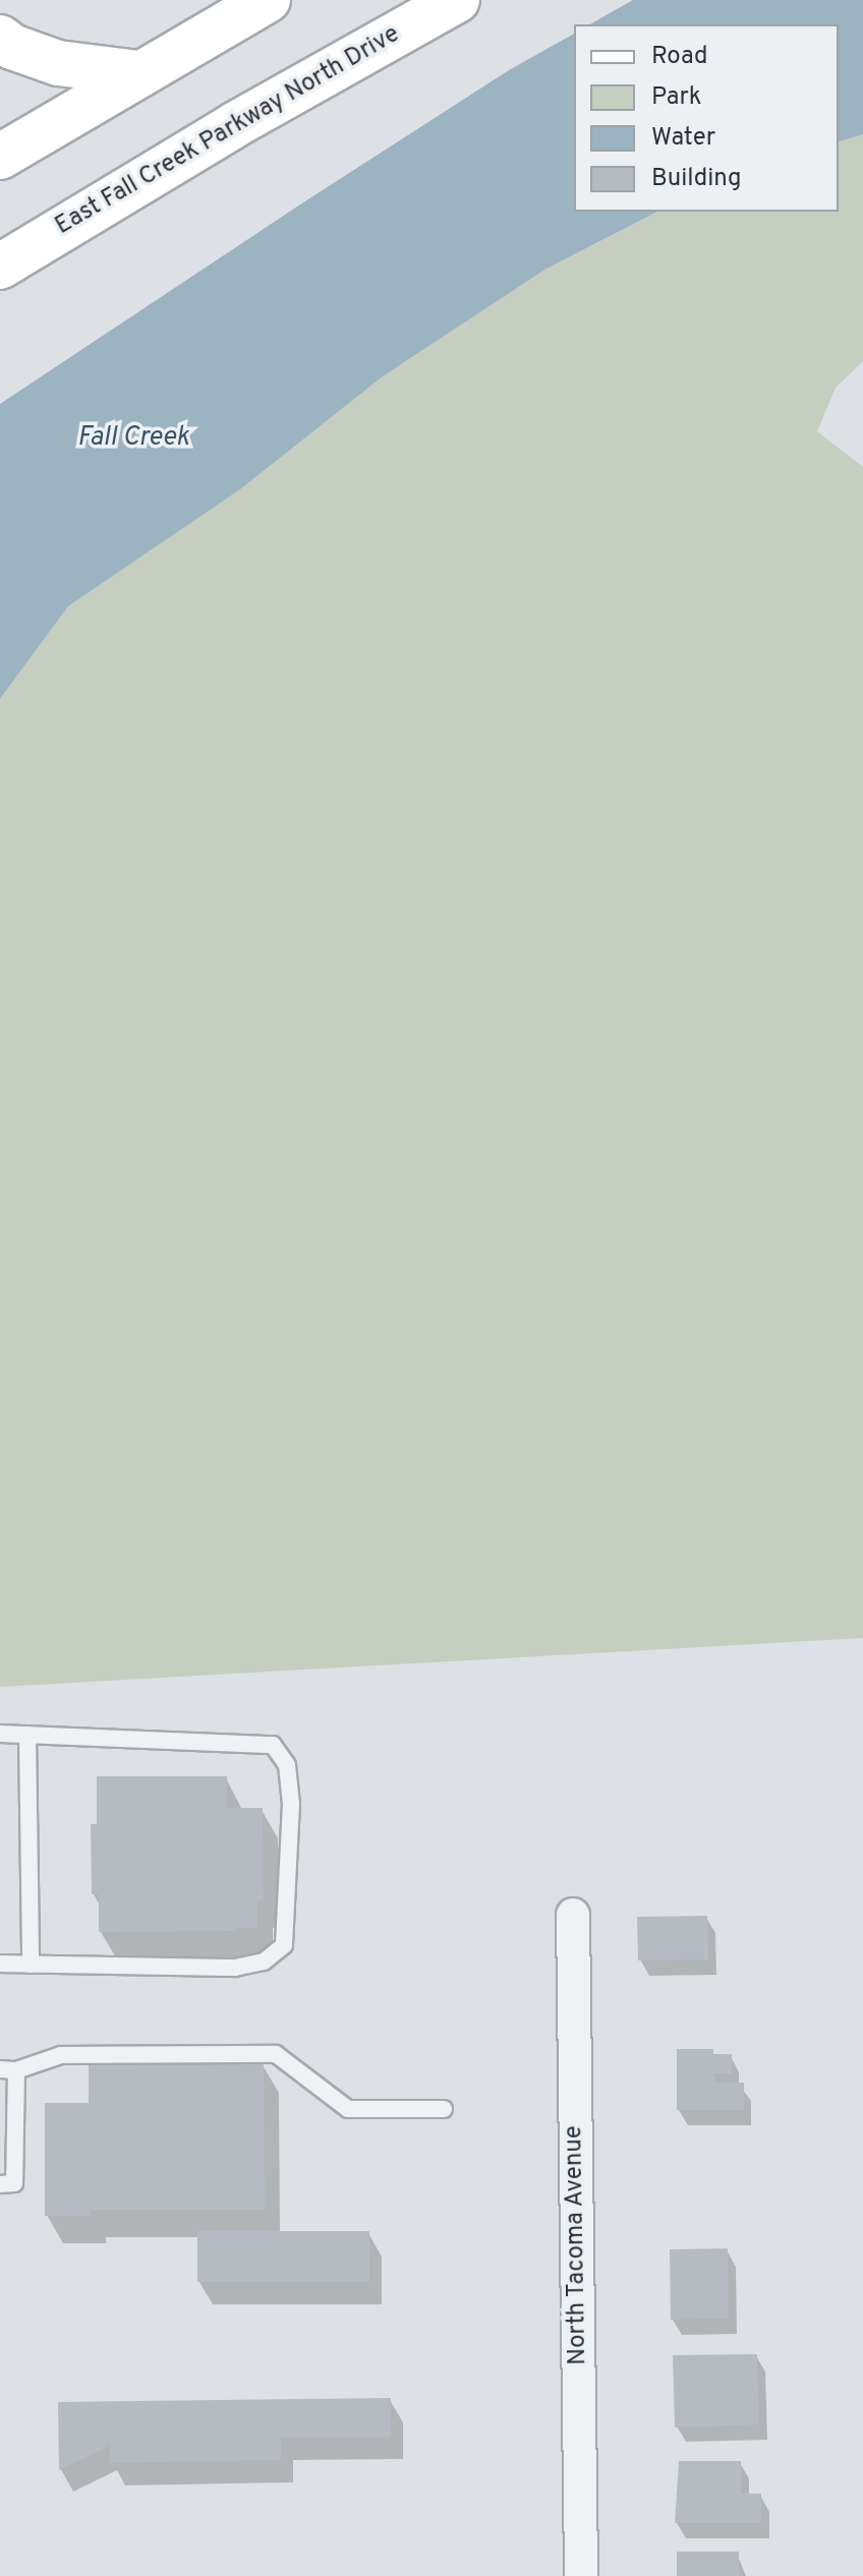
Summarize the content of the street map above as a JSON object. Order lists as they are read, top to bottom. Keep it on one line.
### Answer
{"streets":{"main road":["East Fall Creek Parkway North Drive"],"street":["North Tacoma Avenue"]},"water":["Fall Creek"],"legend":["Road","Park","Water","Building"]}
